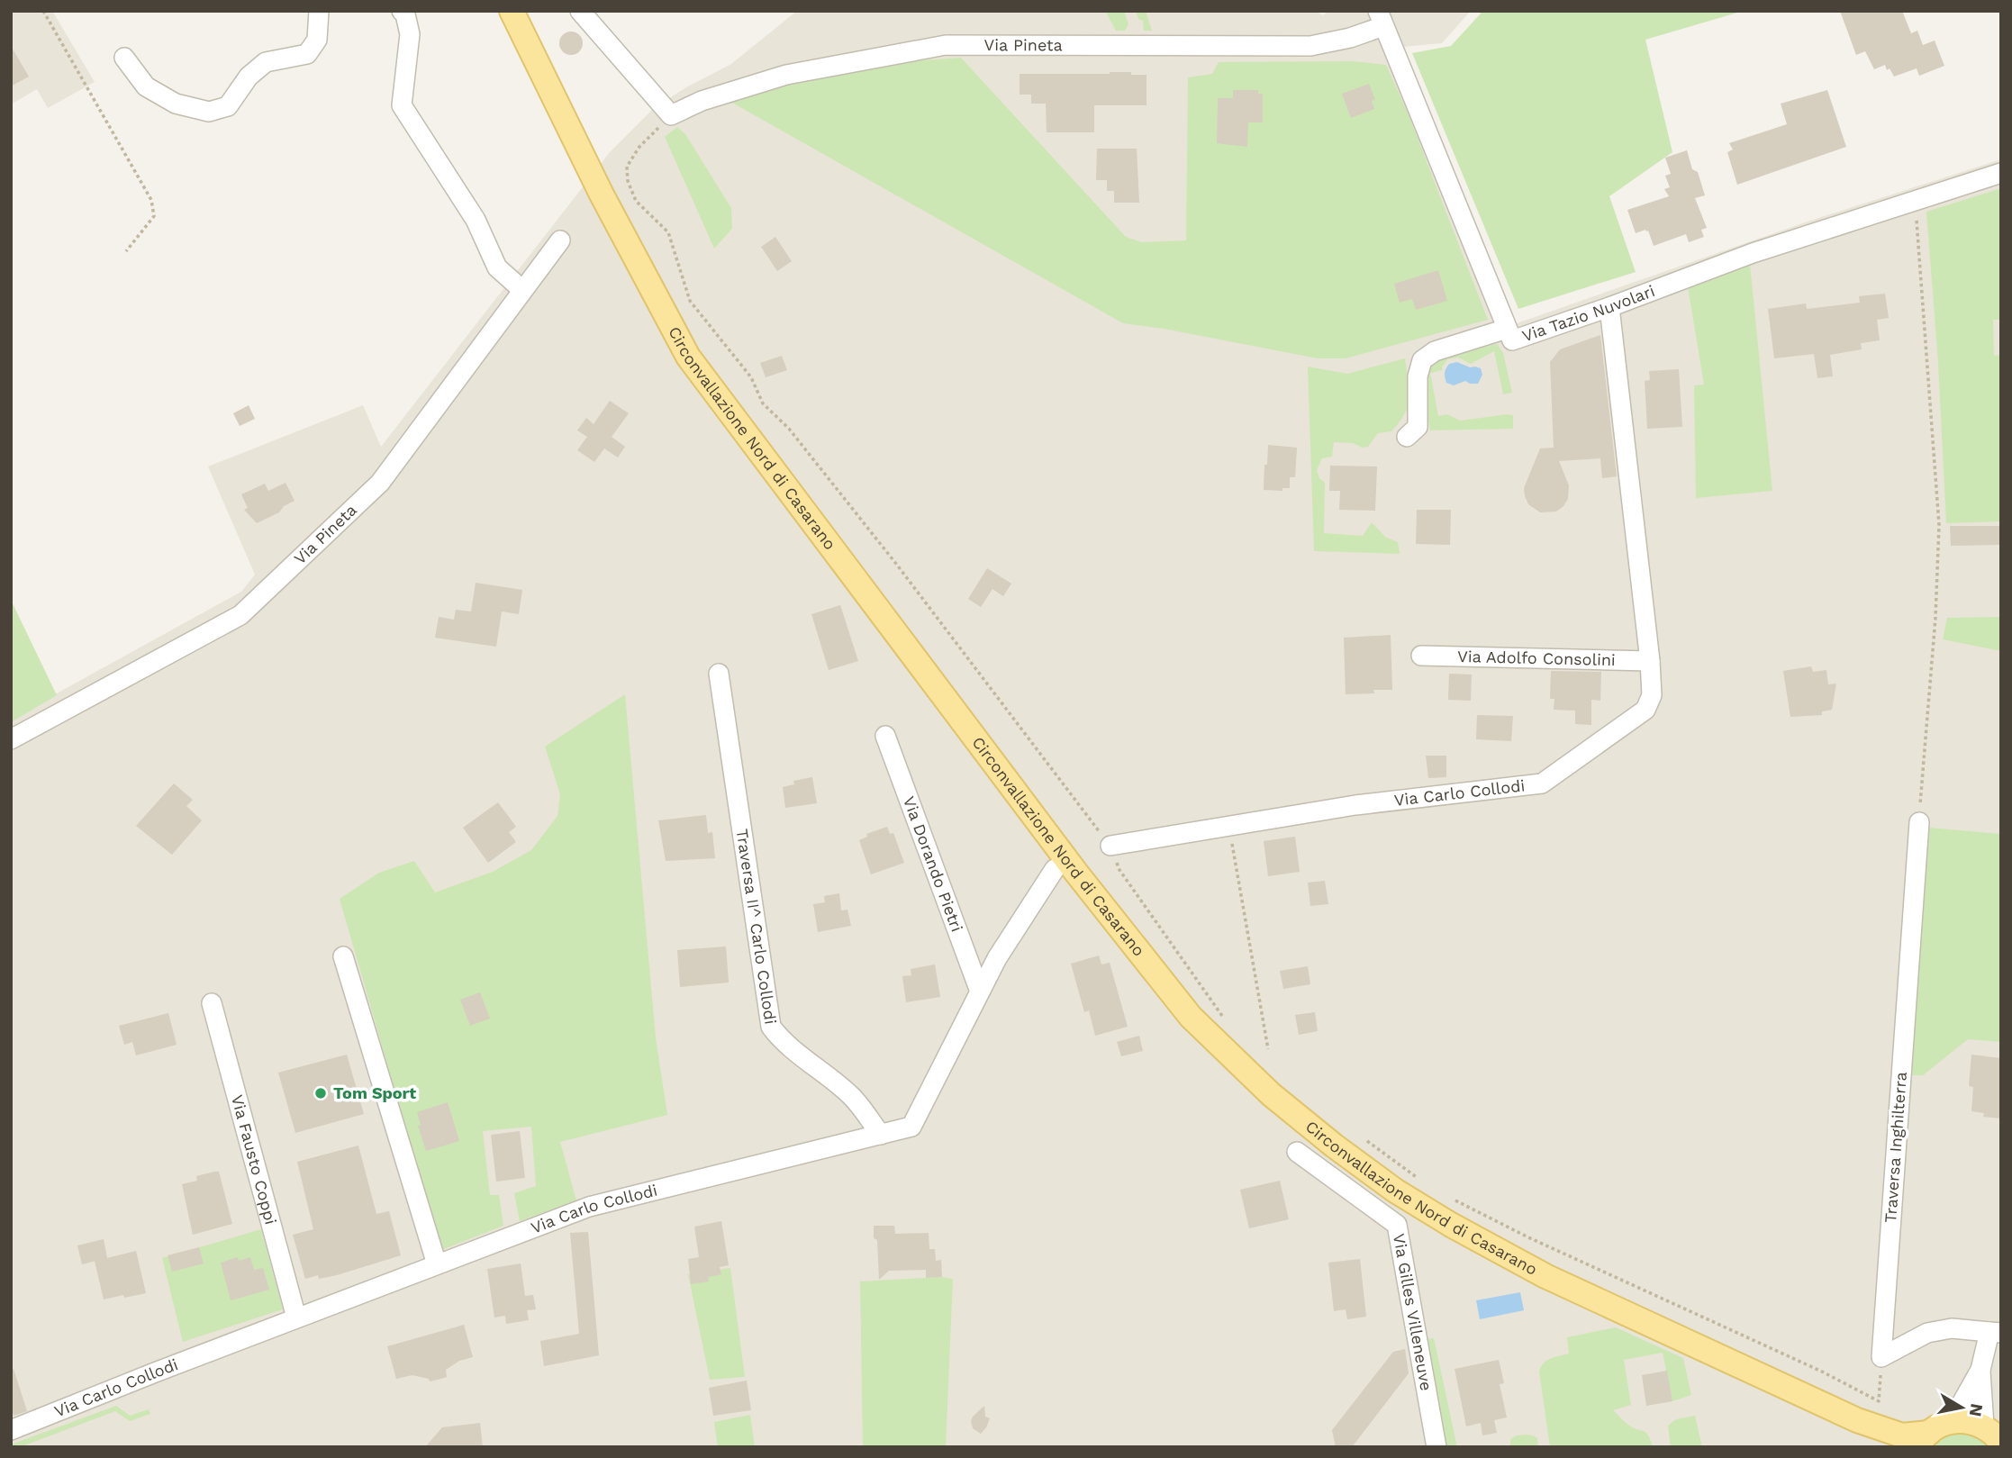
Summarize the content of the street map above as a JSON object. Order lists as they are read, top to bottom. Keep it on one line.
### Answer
{"streets":{"main road":["Circonvallazione Nord di Casarano"],"street":["Via Pineta","Via Tazio Nuvolari","Via Adolfo Consolini","Via Carlo Collodi","Via Dorando Pietri","Traversa II^ Carlo Collodi","Traversa Inghilterra","Via Fausto Coppi","Via Gilles Villeneuve"]},"crossings":[["Via Pineta","Via Tazio Nuvolari"],["Via Tazio Nuvolari","Via Carlo Collodi"],["Via Adolfo Consolini","Via Carlo Collodi"],["Via Carlo Collodi","Via Dorando Pietri"],["Via Carlo Collodi","Traversa II^ Carlo Collodi"],["Via Carlo Collodi","Via Fausto Coppi"]],"places":["Tom Sport"],"north":"right"}
